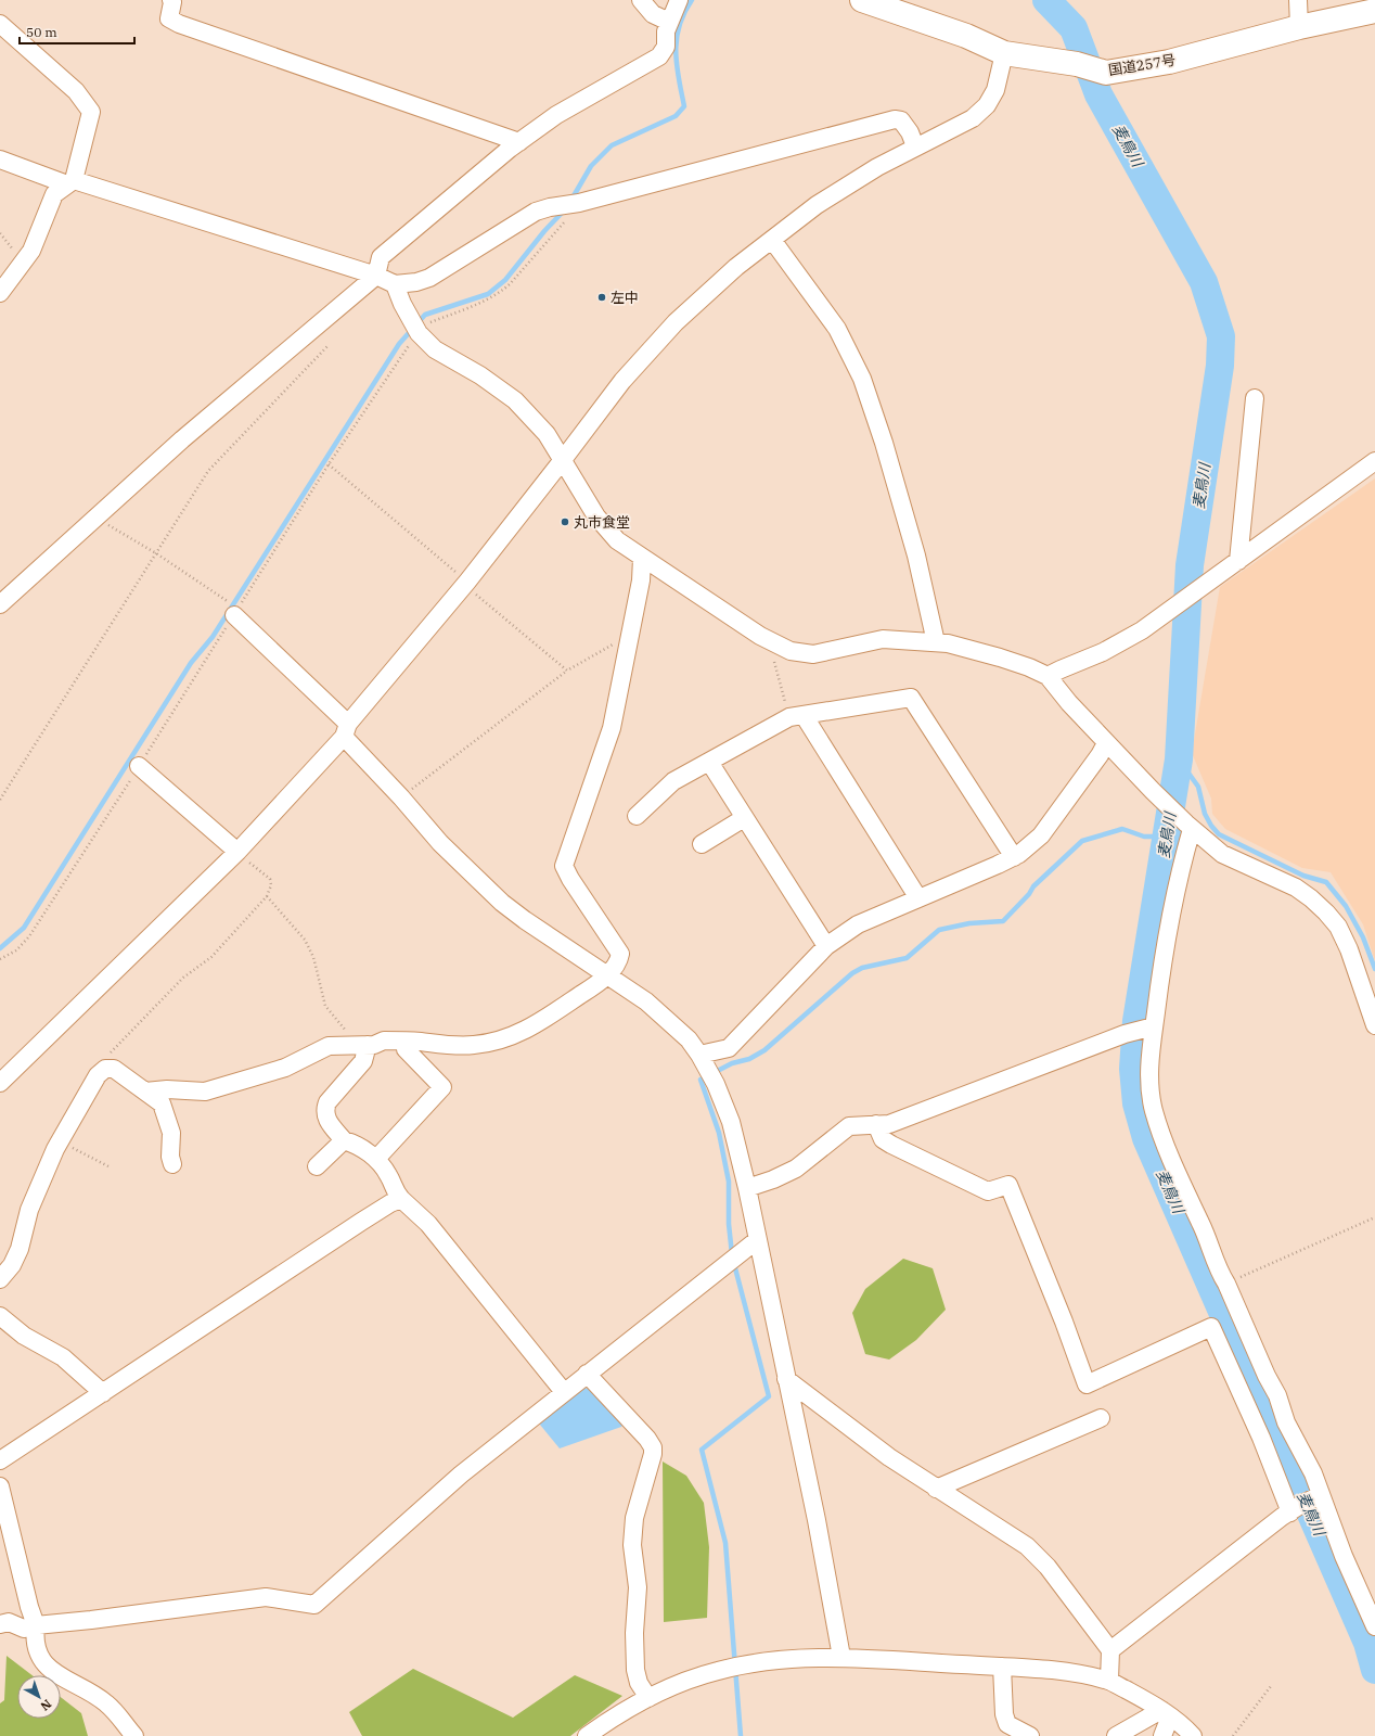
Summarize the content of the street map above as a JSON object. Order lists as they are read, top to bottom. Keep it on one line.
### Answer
{"streets":{"highway":["国道257号"]},"water":["麦鳥川"],"places":["左中","丸市食堂"],"scale_bar":"50 m","north":"bottom right"}
